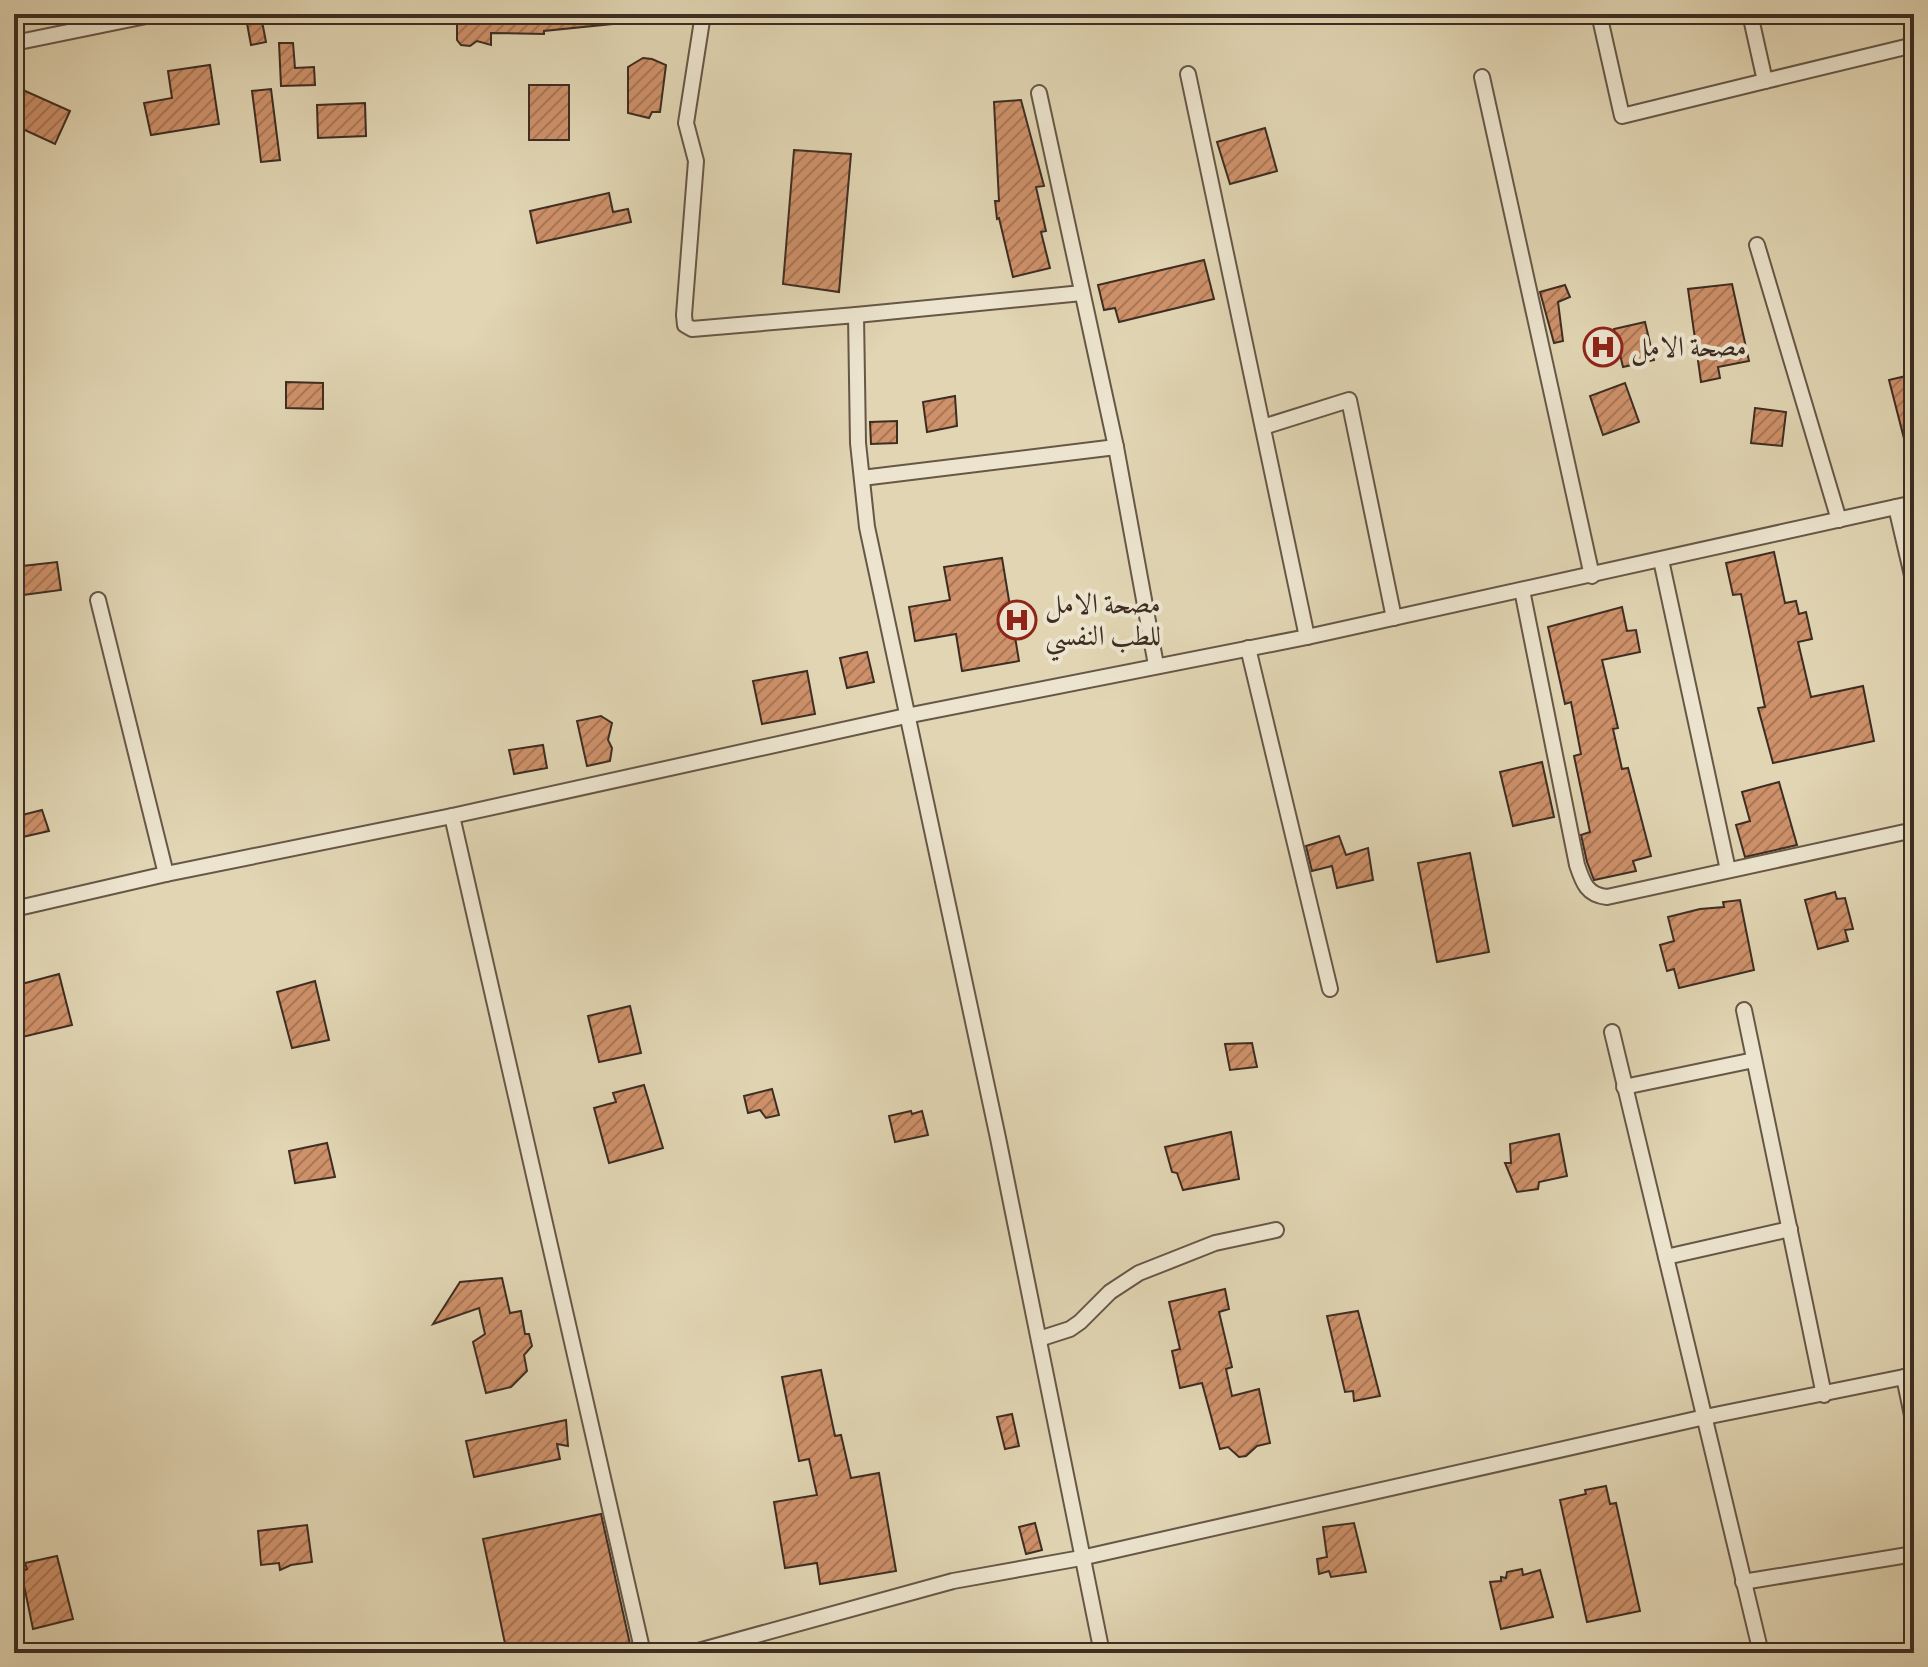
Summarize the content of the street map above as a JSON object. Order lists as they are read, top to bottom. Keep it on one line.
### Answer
{"places":{"hospital":["مصحة الامل","مصحة الامل للطب النفسي"]}}
